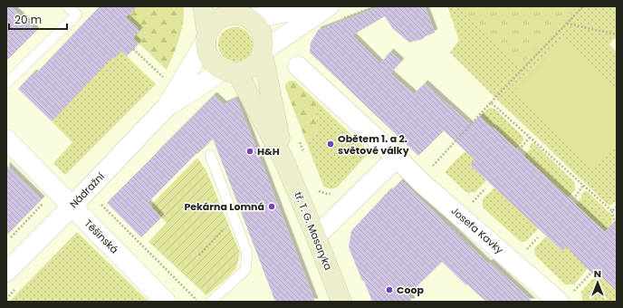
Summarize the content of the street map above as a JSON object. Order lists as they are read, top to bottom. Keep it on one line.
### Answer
{"streets":{"street":["Nádražní","Josefa Kavky","tř. T. G. Masaryka","Těšínská"]},"crossings":[["Nádražní","tř. T. G. Masaryka"],["Nádražní","Těšínská"]],"places":["Obětem 1. a 2. světové války","H&H","Pekárna Lomná","Coop"],"scale_bar":"20 m","north":"top"}
